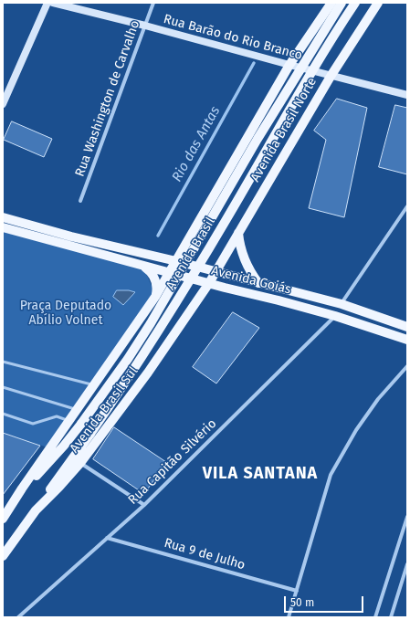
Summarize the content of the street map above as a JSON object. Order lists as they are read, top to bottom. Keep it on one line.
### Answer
{"streets":{"main road":["Rua Barão do Rio Branco","Avenida Brasil Norte","Avenida Brasil","Avenida Goiás","Avenida Brasil Sul"],"street":["Rua Washington de Carvalho","Rua Capitão Silvério","Rua 9 de Julho"]},"crossings":[["Rua Barão do Rio Branco","Rua Washington de Carvalho"],["Rua Barão do Rio Branco","Avenida Brasil Norte"],["Avenida Brasil Norte","Avenida Goiás"],["Avenida Brasil Norte","Avenida Brasil Sul"],["Avenida Brasil","Avenida Brasil Sul"],["Avenida Goiás","Avenida Brasil Sul"],["Avenida Goiás","Rua Capitão Silvério"],["Rua Capitão Silvério","Rua 9 de Julho"]],"districts":["VILA SANTANA"],"water":["Rio das Antas"],"parks":["Praça Deputado Abílio Volnet"],"scale_bar":"50 m"}
